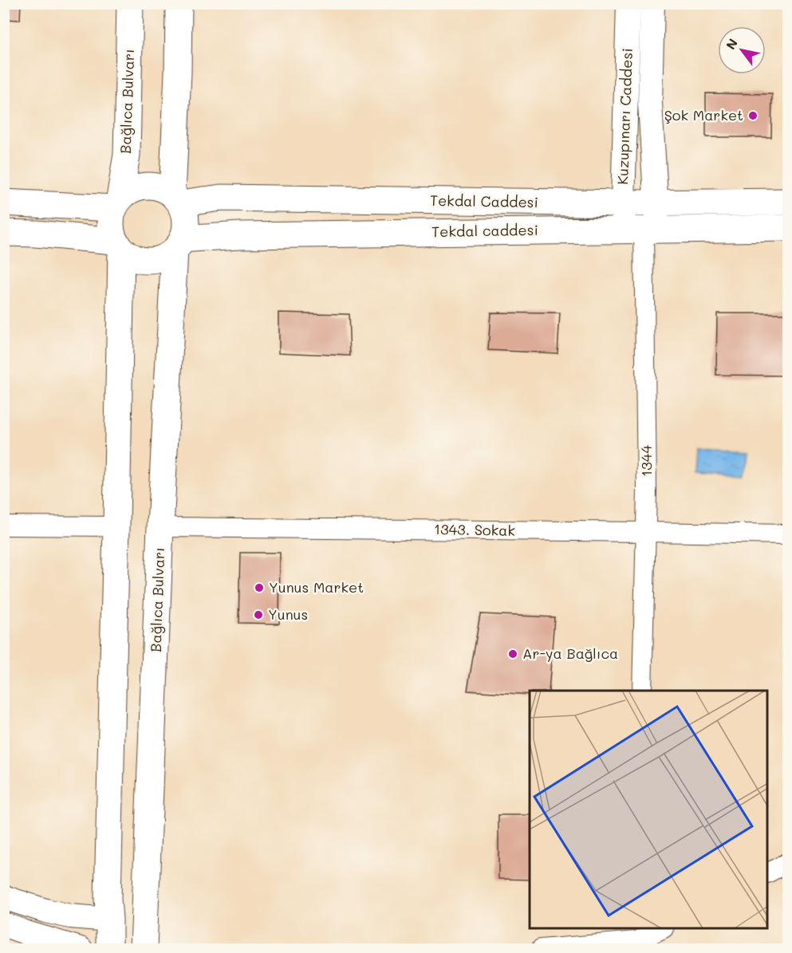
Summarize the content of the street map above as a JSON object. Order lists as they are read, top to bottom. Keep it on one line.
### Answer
{"streets":{"main road":["Bağlıca Bulvarı","Tekdal Caddesi","Tekdal caddesi"],"street":["Kuzupınarı Caddesi","1344","1343. Sokak"]},"crossings":[["Bağlıca Bulvarı","Tekdal Caddesi"],["Bağlıca Bulvarı","Tekdal caddesi"],["Bağlıca Bulvarı","1343. Sokak"],["Kuzupınarı Caddesi","Tekdal Caddesi"],["Kuzupınarı Caddesi","Tekdal caddesi"],["Kuzupınarı Caddesi","1344"],["Tekdal Caddesi","Tekdal caddesi"],["Tekdal caddesi","1344"],["1344","1343. Sokak"]],"places":["Şok Market","Yunus Market","Yunus","Ar-ya Bağlıca"],"north":"top left"}
